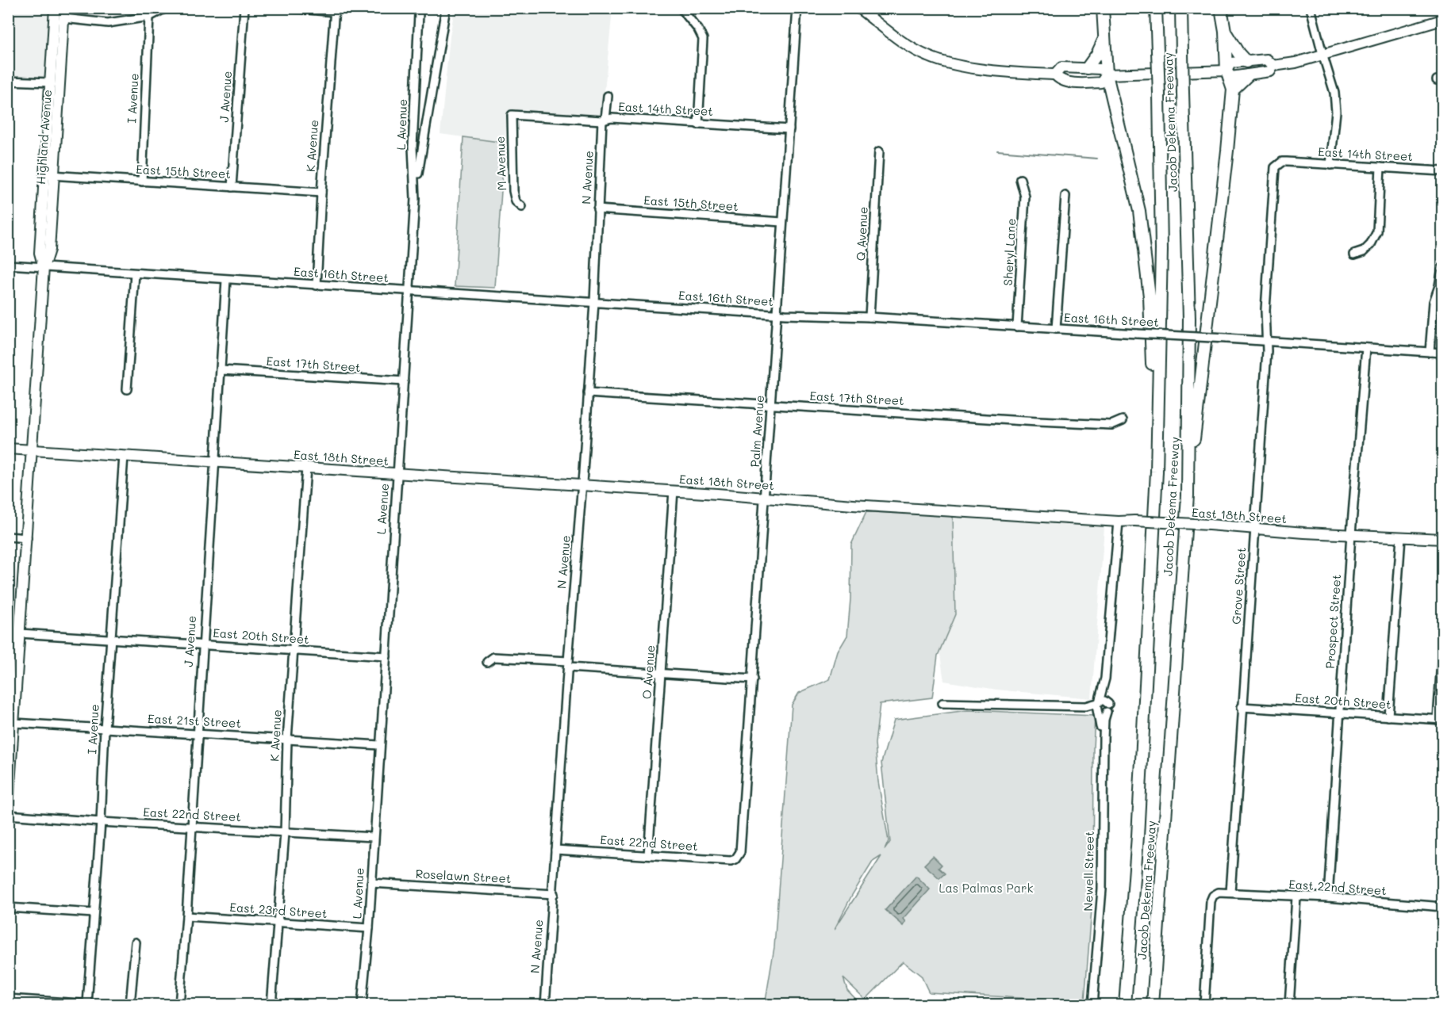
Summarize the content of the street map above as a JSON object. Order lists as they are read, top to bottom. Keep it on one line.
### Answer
{"streets":{"highway":["Jacob Dekema Freeway"],"main road":["Highland Avenue","East 18th Street"],"street":["J Avenue","I Avenue","East 14th Street","L Avenue","K Avenue","M Avenue","East 15th Street","N Avenue","Q Avenue","Sheryl Lane","East 16th Street","East 17th Street","Palm Avenue","Grove Street","Prospect Street","East 20th Street","O Avenue","East 21st Street","East 22nd Street","Newell Street","Roselawn Street","East 23rd Street"]},"crossings":[["J Avenue","East 15th Street"],["J Avenue","East 16th Street"],["J Avenue","East 17th Street"],["J Avenue","East 18th Street"],["J Avenue","East 20th Street"],["J Avenue","East 21st Street"],["J Avenue","East 22nd Street"],["J Avenue","East 23rd Street"],["I Avenue","East 15th Street"],["I Avenue","East 18th Street"],["I Avenue","East 20th Street"],["I Avenue","East 21st Street"],["I Avenue","East 22nd Street"],["East 14th Street","M Avenue"],["East 14th Street","N Avenue"],["East 14th Street","Palm Avenue"],["East 14th Street","Grove Street"],["L Avenue","East 16th Street"],["L Avenue","East 17th Street"],["L Avenue","East 18th Street"],["L Avenue","East 20th Street"],["L Avenue","East 21st Street"],["L Avenue","East 22nd Street"],["L Avenue","Roselawn Street"],["L Avenue","East 23rd Street"],["Highland Avenue","East 15th Street"],["Highland Avenue","East 16th Street"],["Highland Avenue","East 18th Street"],["Highland Avenue","East 20th Street"],["Highland Avenue","East 21st Street"],["K Avenue","East 15th Street"],["K Avenue","East 16th Street"],["K Avenue","East 18th Street"],["K Avenue","East 20th Street"],["K Avenue","East 21st Street"],["K Avenue","East 22nd Street"],["K Avenue","East 23rd Street"],["East 15th Street","N Avenue"],["East 15th Street","Palm Avenue"],["N Avenue","East 16th Street"],["N Avenue","East 17th Street"],["N Avenue","East 18th Street"],["N Avenue","East 22nd Street"],["N Avenue","Roselawn Street"],["Q Avenue","East 16th Street"],["Sheryl Lane","East 16th Street"],["East 16th Street","Palm Avenue"],["East 16th Street","Grove Street"],["East 16th Street","Prospect Street"],["East 17th Street","Palm Avenue"],["Palm Avenue","East 18th Street"],["Palm Avenue","East 22nd Street"],["East 18th Street","Grove Street"],["East 18th Street","Prospect Street"],["East 18th Street","O Avenue"],["East 18th Street","Newell Street"],["Grove Street","East 20th Street"],["Grove Street","East 22nd Street"],["Prospect Street","East 20th Street"],["Prospect Street","East 22nd Street"],["O Avenue","East 22nd Street"]],"parks":["Las Palmas Park"]}
